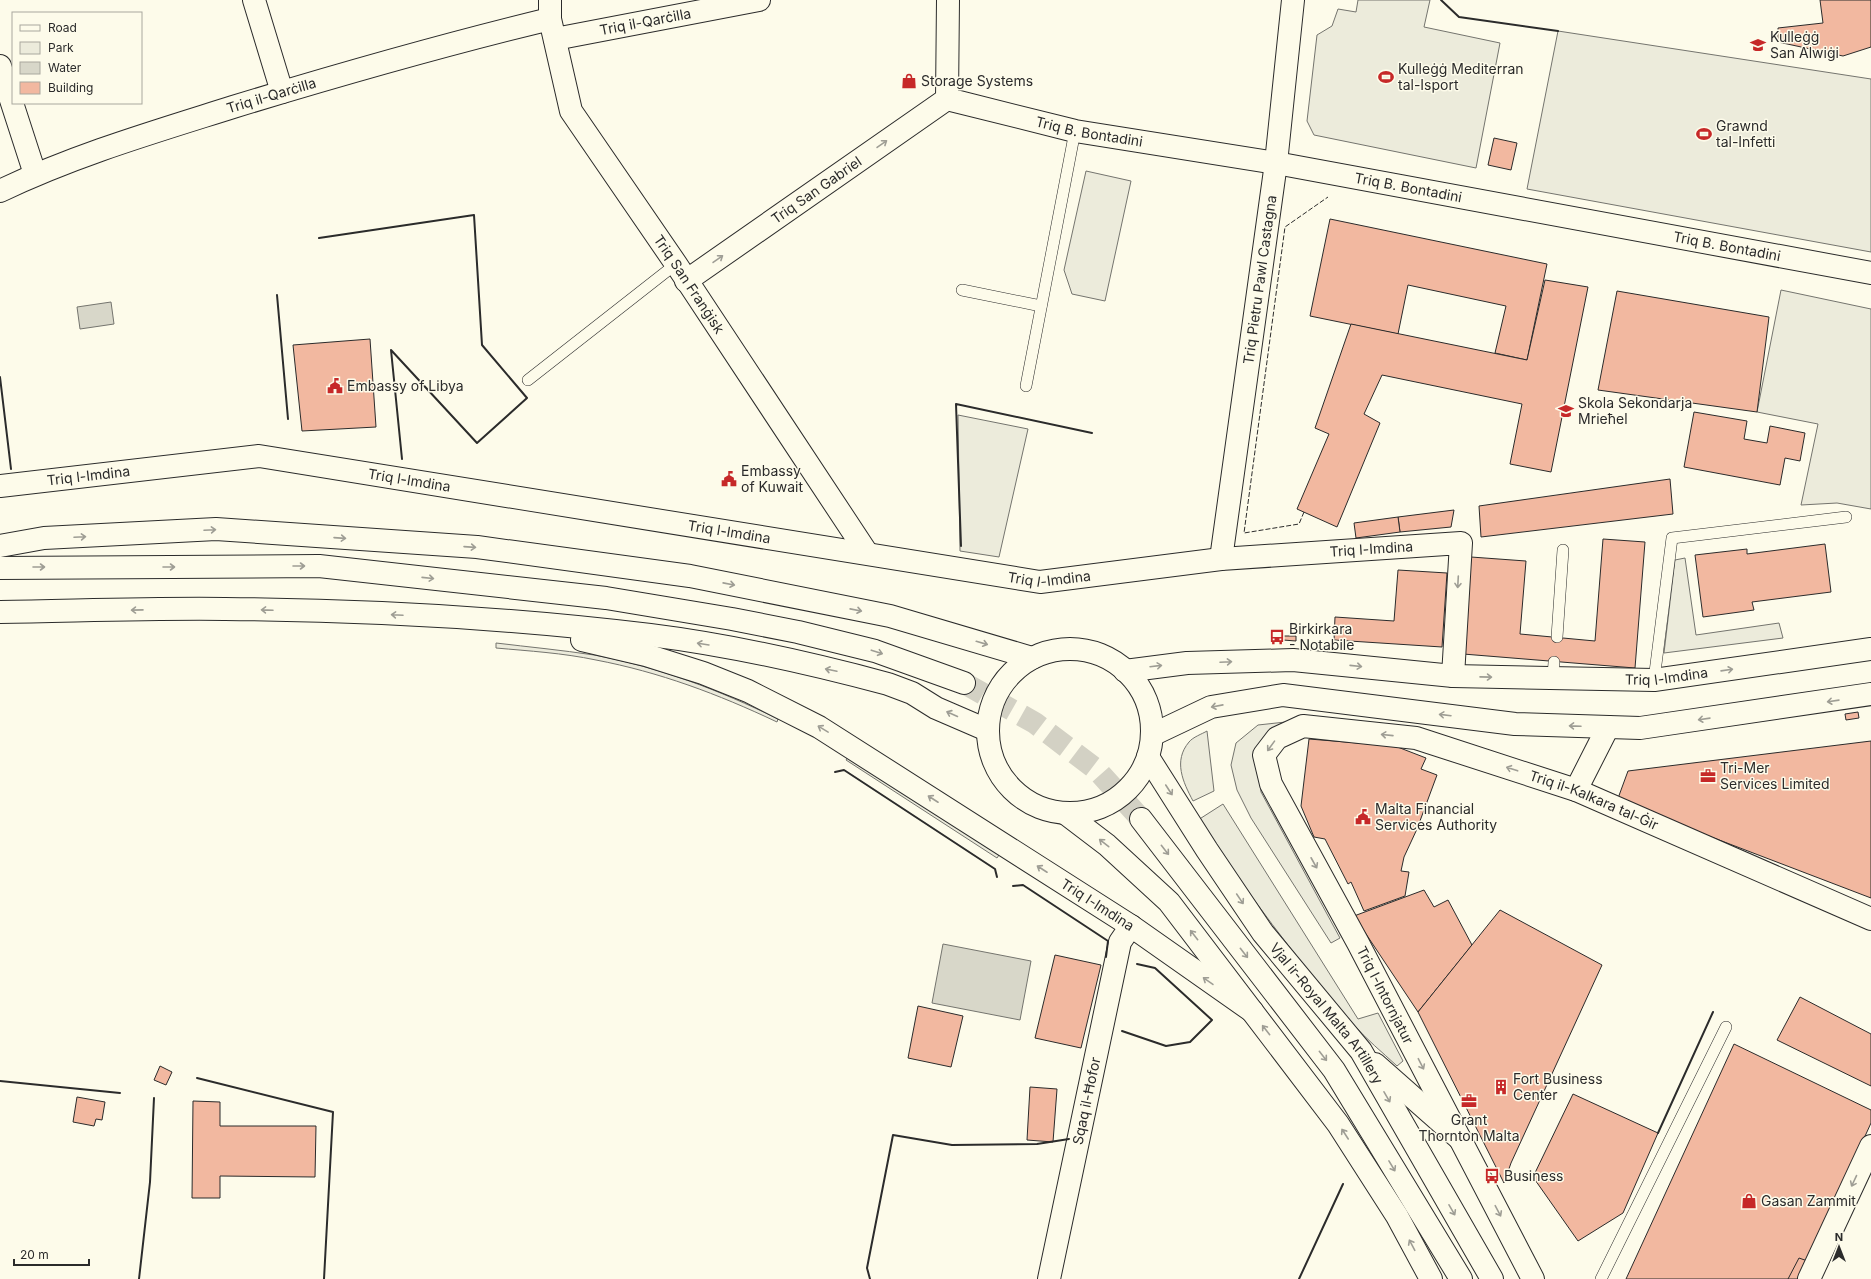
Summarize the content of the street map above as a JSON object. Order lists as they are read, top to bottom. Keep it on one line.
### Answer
{"streets":{"main road":["Triq il-Qarċilla","Triq B. Bontadini","Triq San Gabriel","Triq Pietru Pawl Castagna","Triq San Franġisk","Triq l-Imdina","Triq il-Kalkara tal-Ġir","Triq l-Intornjatur","Vjal ir-Royal Malta Artillery","Sqaq il-Ħofor"]},"crossings":[["Triq il-Qarċilla","Triq San Franġisk"],["Triq B. Bontadini","Triq San Gabriel"],["Triq B. Bontadini","Triq Pietru Pawl Castagna"],["Triq San Gabriel","Triq San Franġisk"],["Triq Pietru Pawl Castagna","Triq l-Imdina"],["Triq San Franġisk","Triq l-Imdina"],["Triq l-Imdina","Sqaq il-Ħofor"],["Triq il-Kalkara tal-Ġir","Triq l-Intornjatur"]],"one_way":["Triq San Gabriel"],"places":{"school or university":["Kulleġġ San Alwiġi","Skola Sekondarja Mrieħel"],"sports":["Kulleġġ Mediterran tal-Isport","Grawnd tal-Infetti"],"shop":["Storage Systems","Gasan Zammit"],"public building":["Embassy of Libya","Embassy of Kuwait","Malta Financial Services Authority"],"bus stop":["Birkirkara - Notabile","Business"],"office":["Tri-Mer Services Limited","Grant Thornton Malta"],"building":["Fort Business Center"]},"legend":["Road","Park","Water","Building"],"scale_bar":"20 m","north":"top"}
